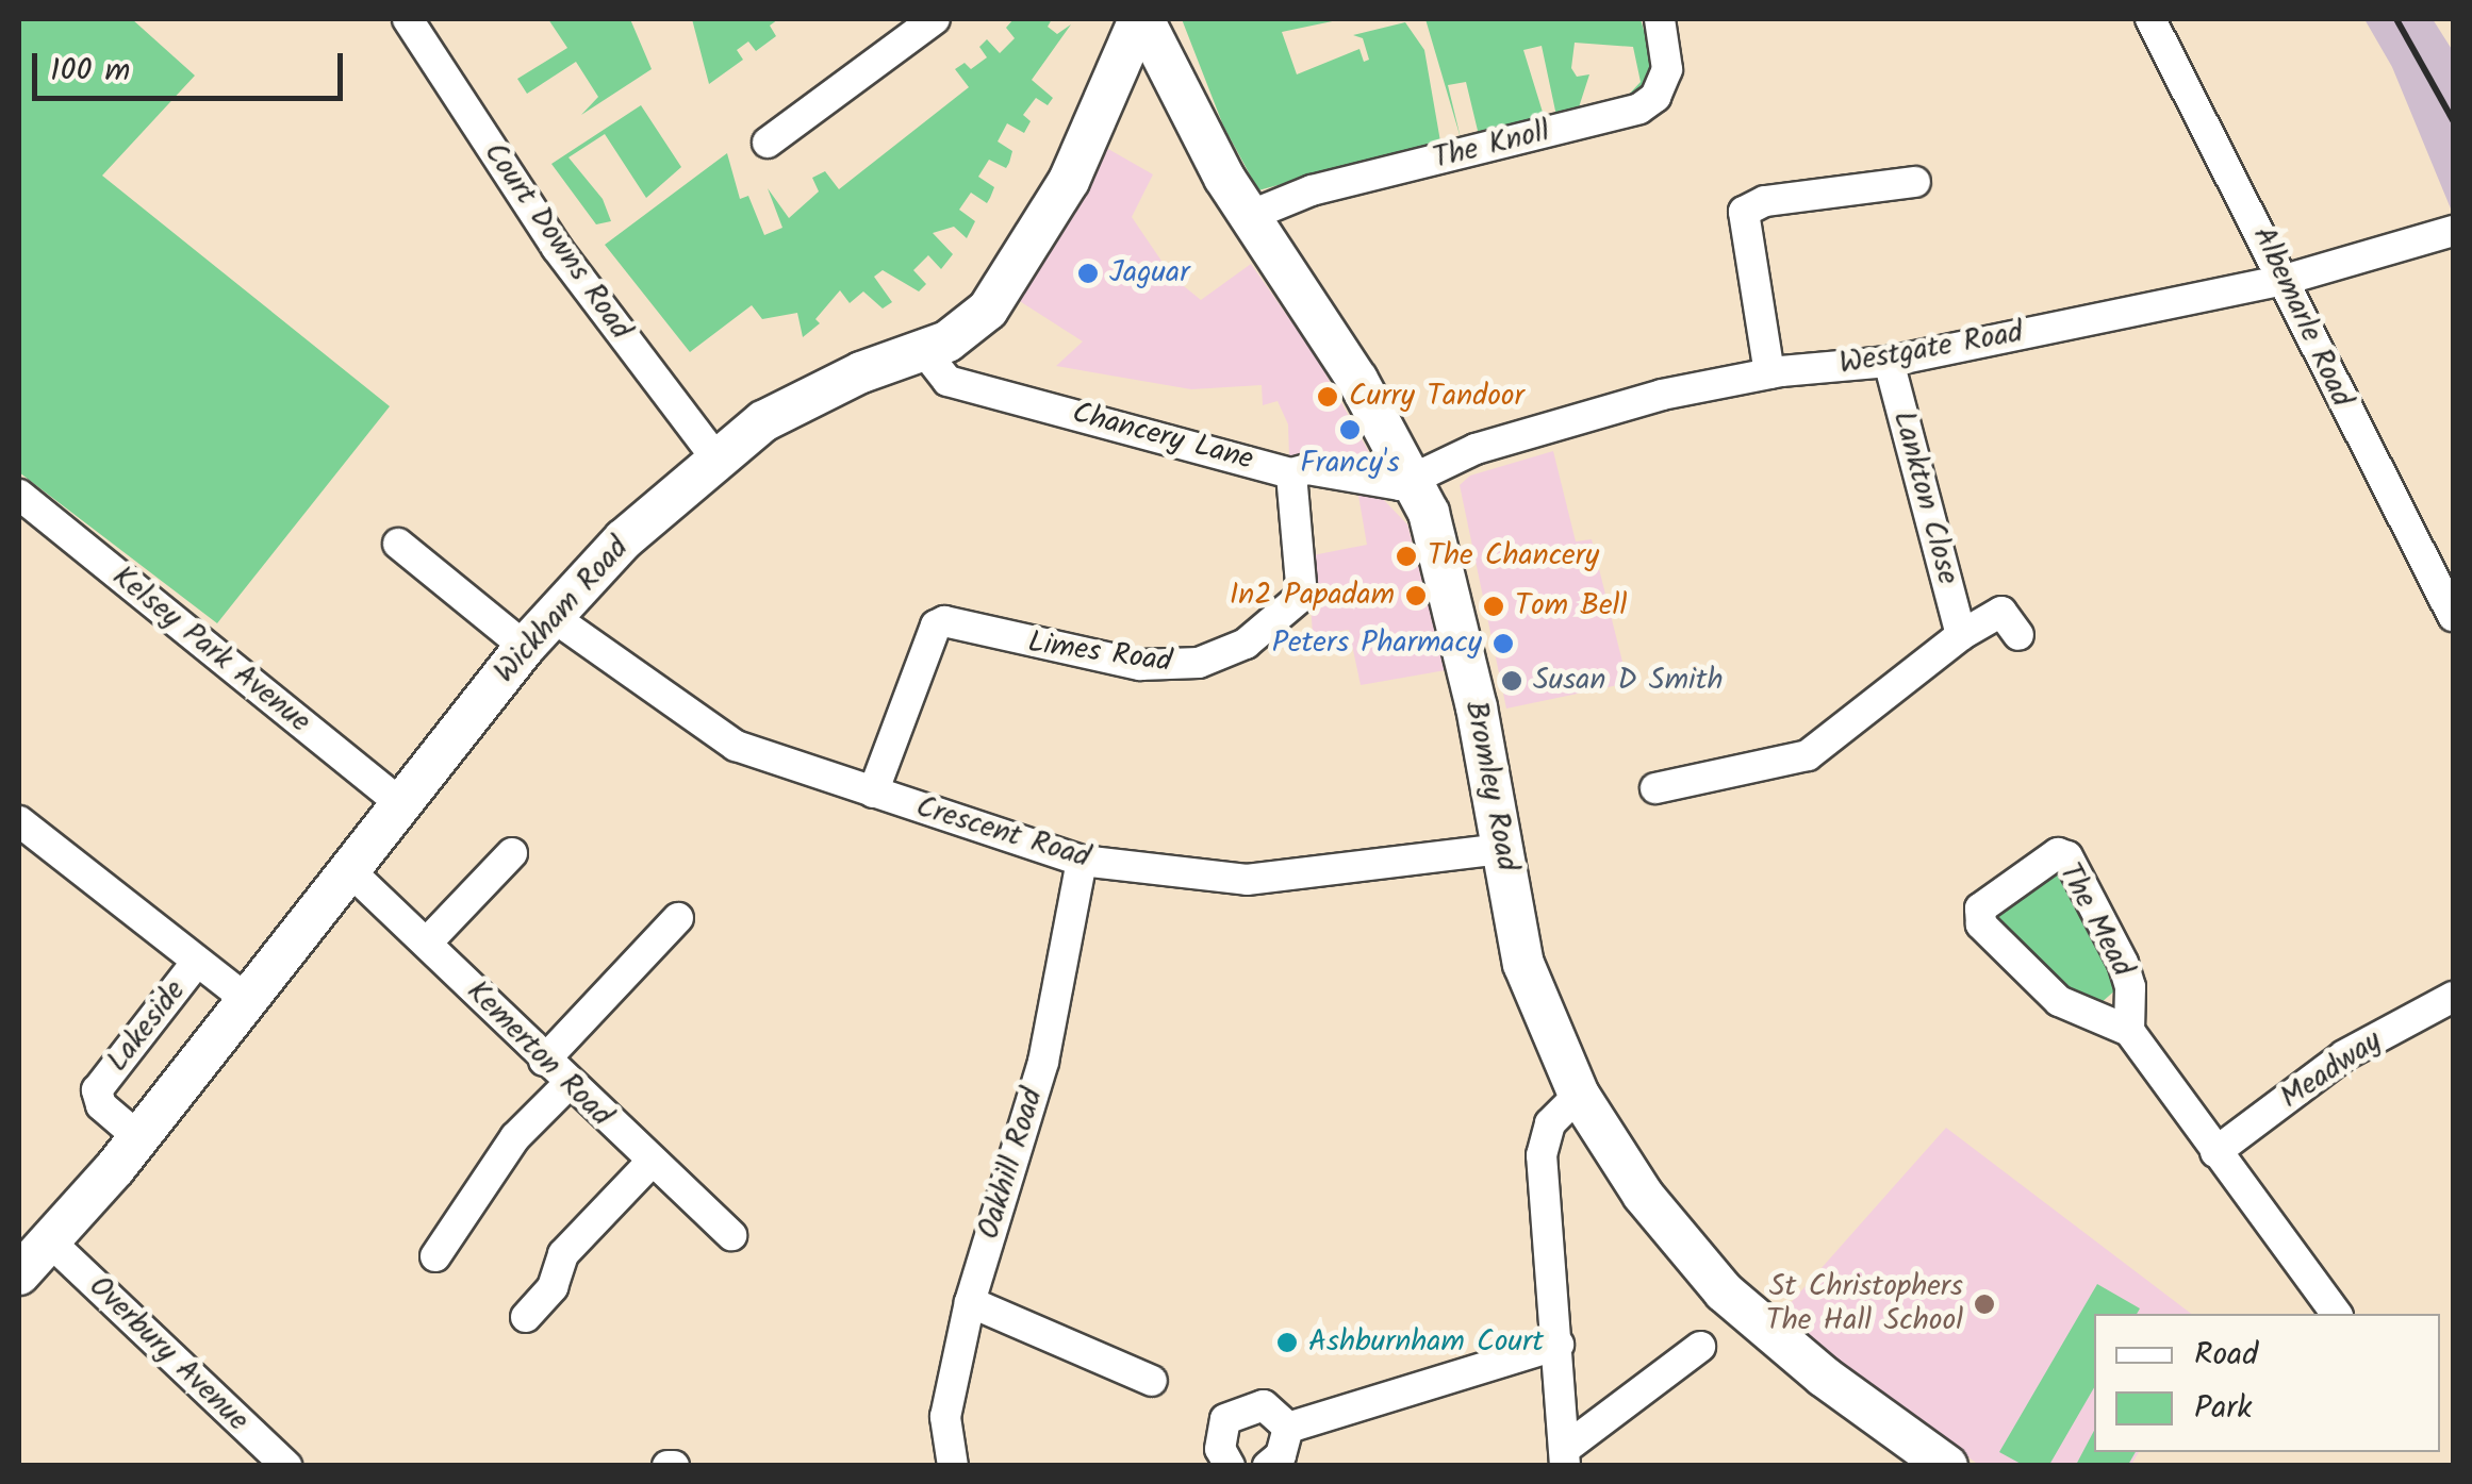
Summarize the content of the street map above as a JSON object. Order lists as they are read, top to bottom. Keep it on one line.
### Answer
{"streets":{"main road":["Wickham Road","Bromley Road"],"street":["The Knoll","Court Downs Road","Albemarle Road","Westgate Road","Chancery Lane","Lankton Close","Kelsey Park Avenue","Limes Road","Crescent Road","The Mead","Lakeside","Kemerton Road","Meadway","Oakhill Road","Overbury Avenue"]},"crossings":[["The Knoll","Bromley Road"],["Court Downs Road","Wickham Road"],["Albemarle Road","Westgate Road"],["Westgate Road","Chancery Lane"],["Westgate Road","Lankton Close"],["Westgate Road","Bromley Road"],["Chancery Lane","Wickham Road"],["Chancery Lane","Limes Road"],["Chancery Lane","Bromley Road"],["Wickham Road","Kelsey Park Avenue"],["Wickham Road","Bromley Road"],["Wickham Road","Crescent Road"],["Wickham Road","Lakeside"],["Wickham Road","Kemerton Road"],["Wickham Road","Overbury Avenue"],["Limes Road","Crescent Road"],["Bromley Road","Crescent Road"],["Crescent Road","Oakhill Road"]],"places":["Jaguar","Curry Tandoor","Francy's","The Chancery","In2 Papadam","Tom Bell","Peters Pharmacy","Susan D Smith","St Christophers The Hall School","Ashburnham Court"],"legend":["Road","Park"],"scale_bar":"100 m"}
